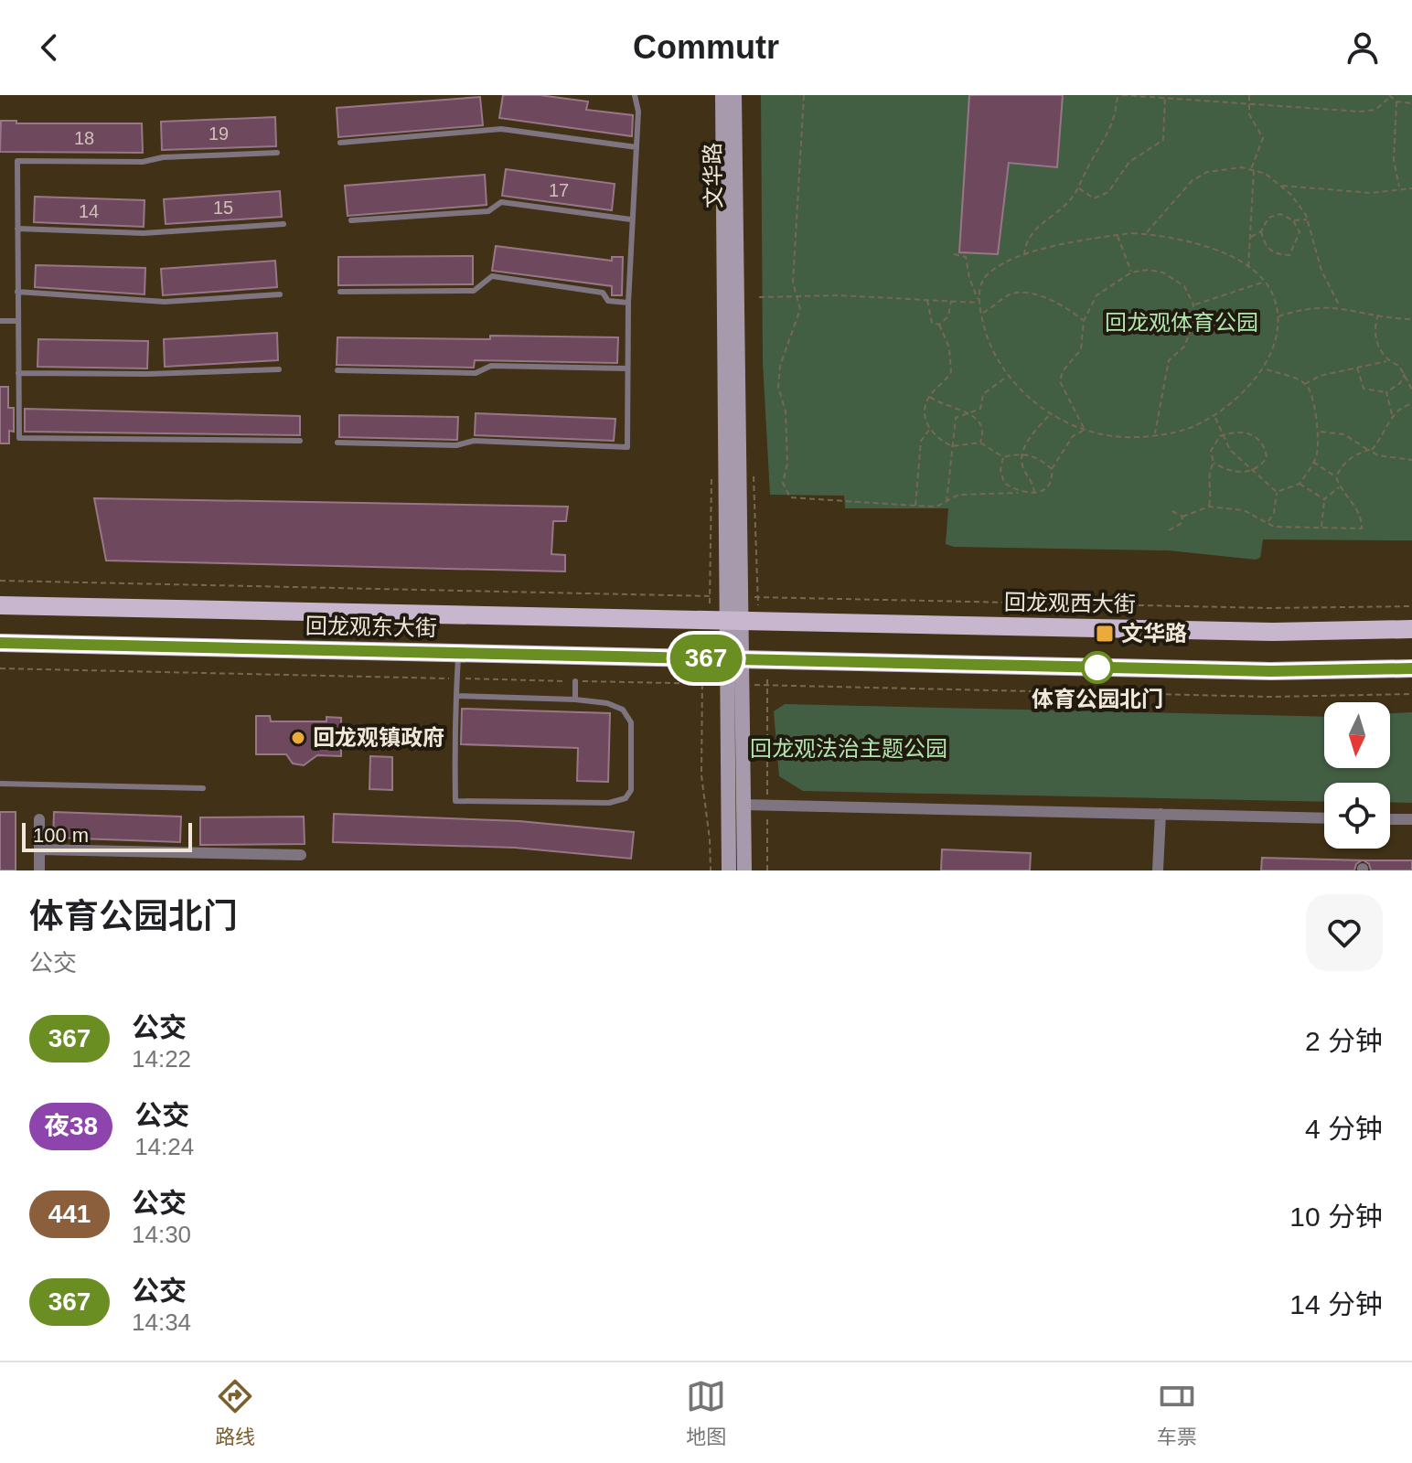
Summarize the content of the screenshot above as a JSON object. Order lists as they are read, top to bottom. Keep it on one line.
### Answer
{"streets":{"main road":["回龙观西大街","回龙观东大街"],"street":["文华路"]},"crossings":[["文华路","回龙观西大街"],["文华路","回龙观东大街"],["回龙观西大街","回龙观东大街"]],"parks":["回龙观体育公园","回龙观法治主题公园"],"places":{"transit":["文华路"],"other":["体育公园北门","回龙观镇政府"]},"lines":["bus line 367"],"house_numbers":["19","18","17","15","14"],"scale_bar":"100 m","north":"bottom","page":{"header":"Commutr","on_map":"367","scale":"100 m","heading":["体育公园北门","公交"],"list":[{"mark":"367","name":"公交","note":"14:22","value":"2 分钟"},{"mark":"夜38","name":"公交","note":"14:24","value":"4 分钟"},{"mark":"441","name":"公交","note":"14:30","value":"10 分钟"},{"mark":"367","name":"公交","note":"14:34","value":"14 分钟"}],"tabs":["路线","地图","车票"]}}
